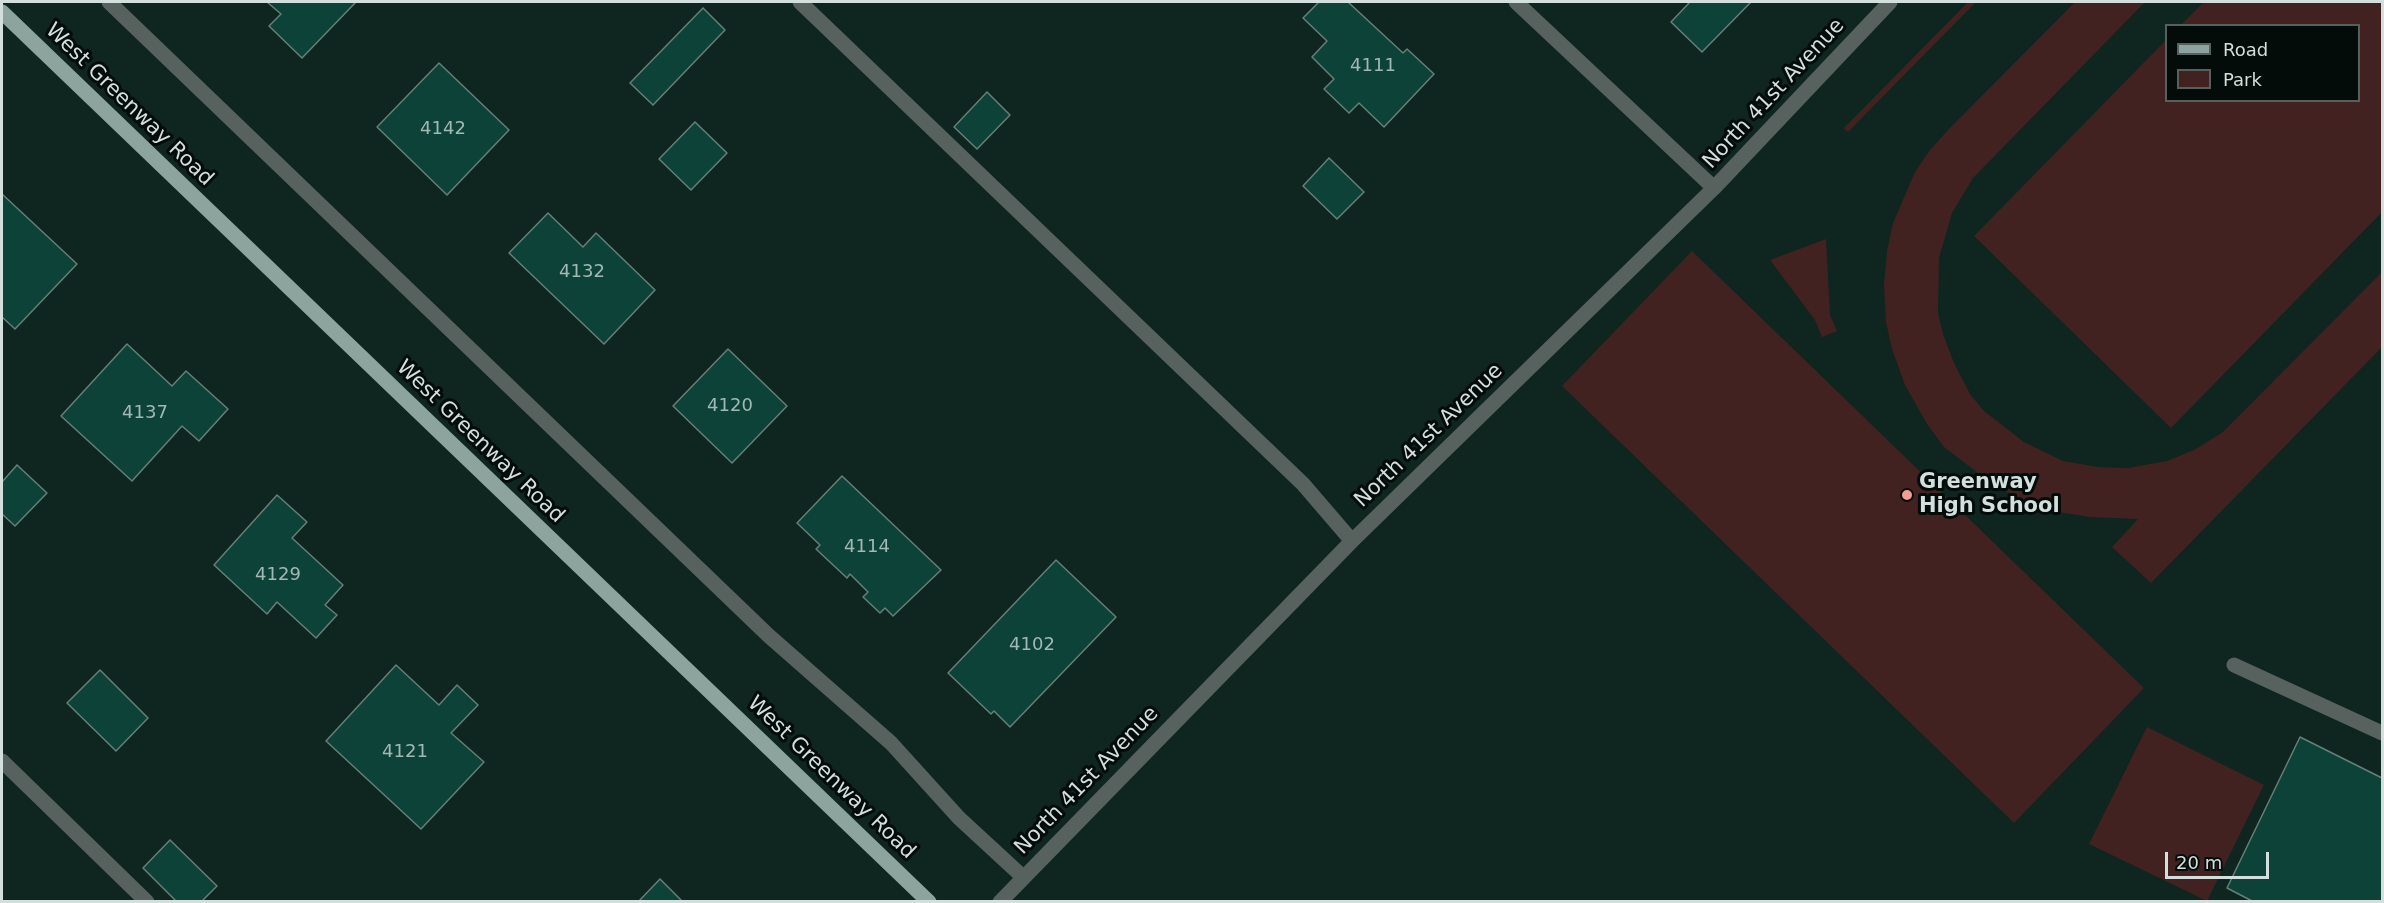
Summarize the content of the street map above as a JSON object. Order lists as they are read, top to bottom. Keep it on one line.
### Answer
{"streets":{"main road":["West Greenway Road"],"street":["North 41st Avenue"]},"places":["Greenway High School"],"house_numbers":["4111","4142","4132","4120","4137","4114","4129","4102","4121"],"legend":["Road","Park"],"scale_bar":"20 m"}
